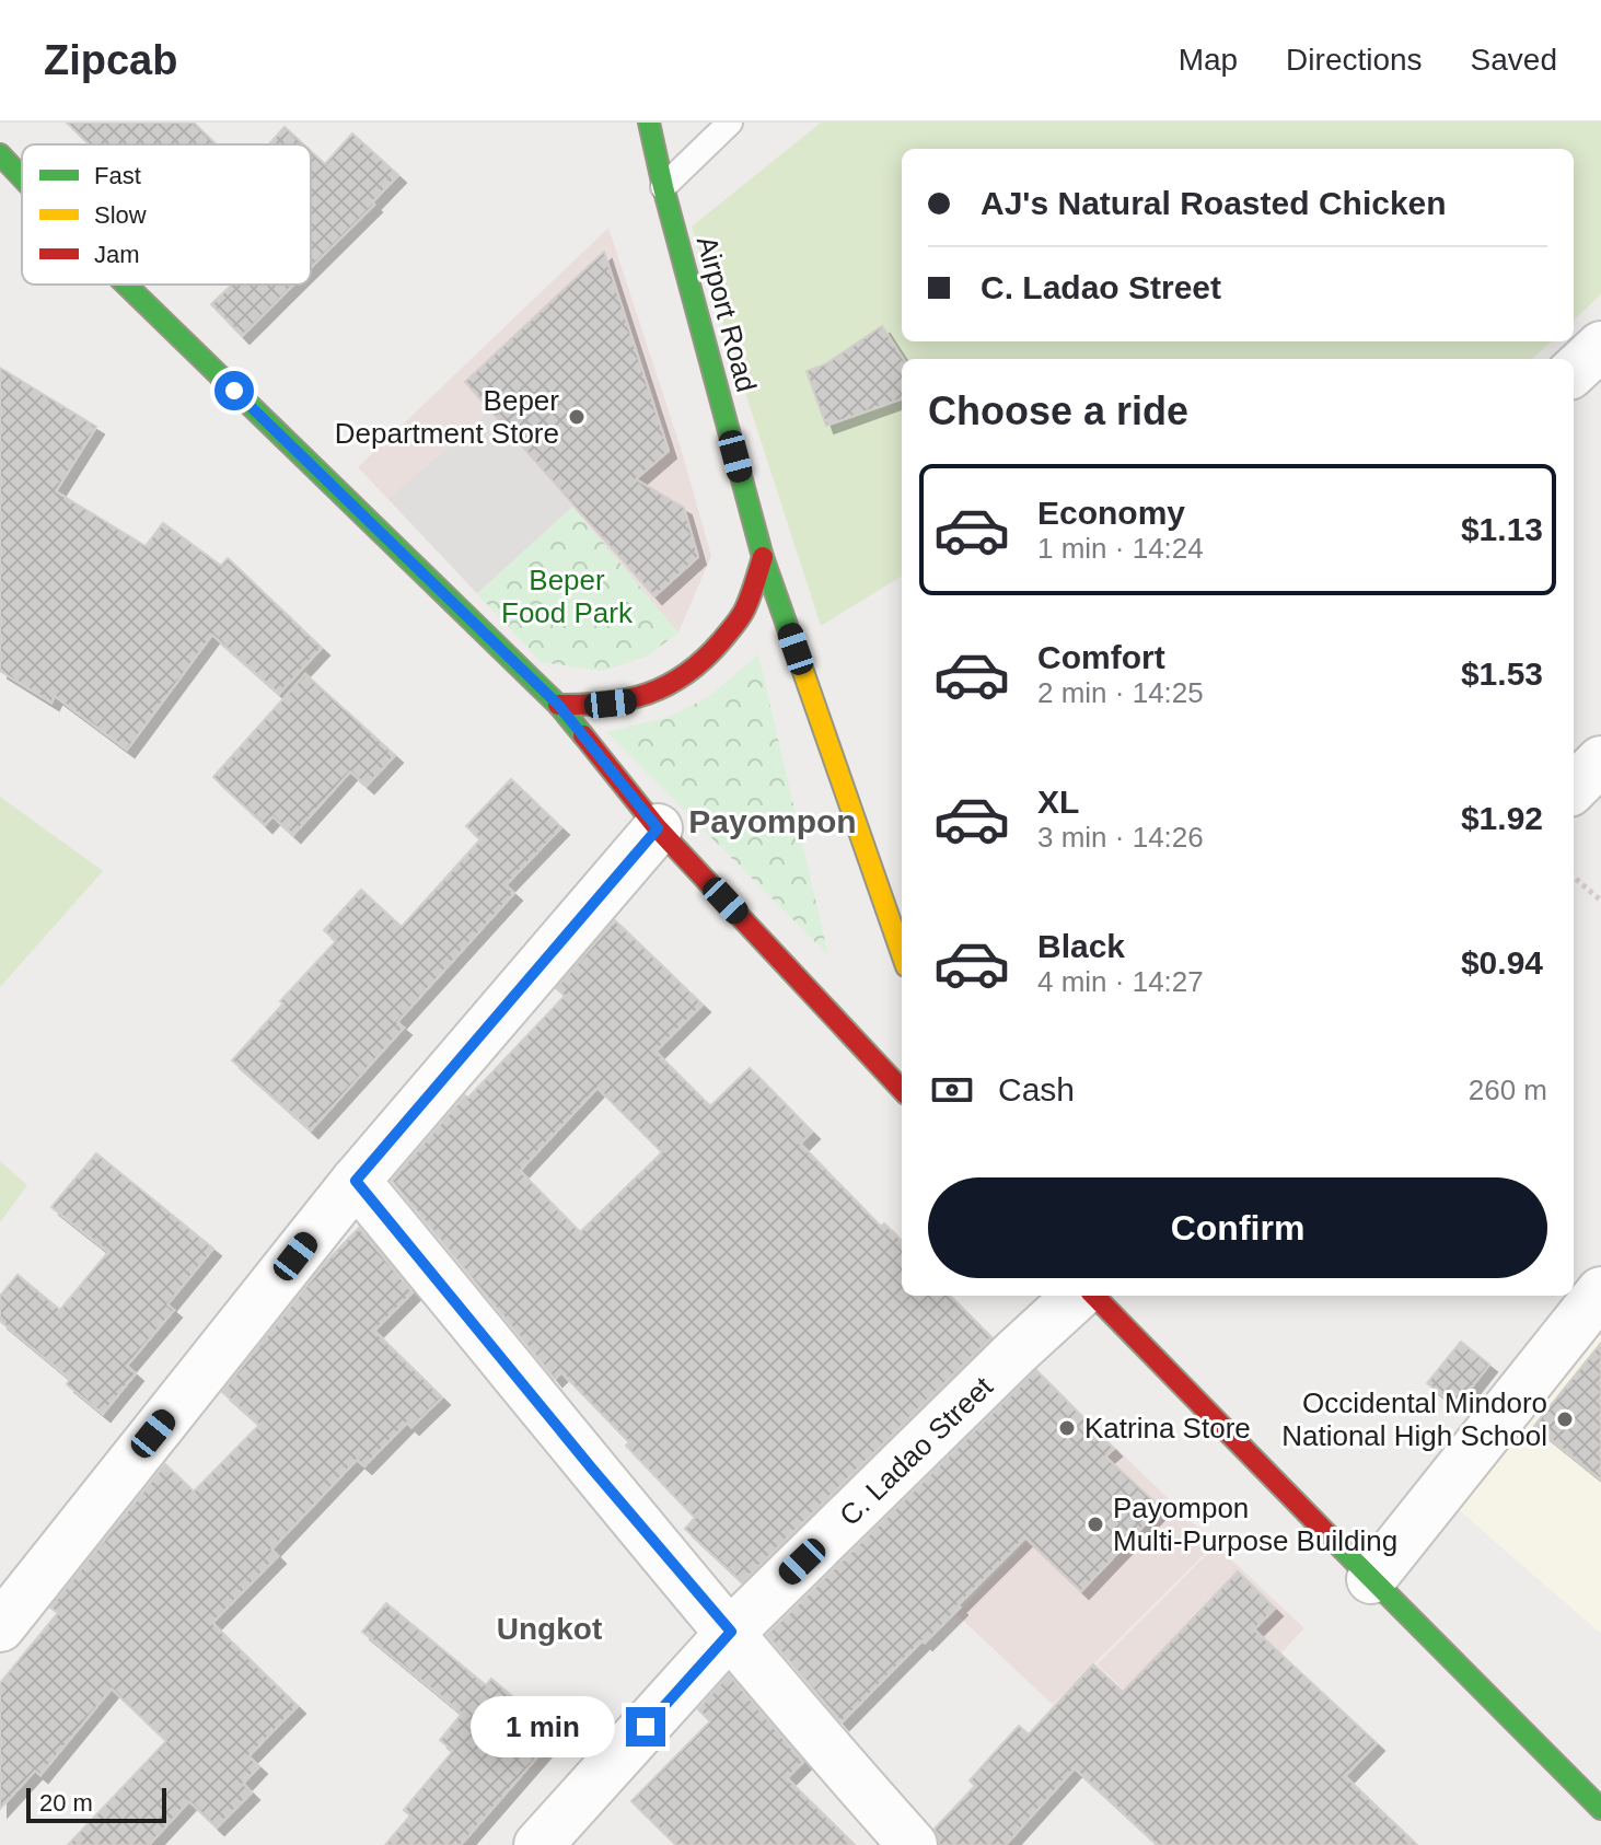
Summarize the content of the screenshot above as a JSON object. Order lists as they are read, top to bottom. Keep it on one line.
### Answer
{"streets":{"main road":["Airport Road"],"street":["C. Ladao Street"]},"districts":["Payompon","Ungkot"],"parks":["Beper Food Park"],"places":["Beper Department Store","Occidental Mindoro National High School","Katrina Store","Payompon Multi-Purpose Building"],"legend":["Fast","Slow","Jam"],"scale_bar":"20 m","page":{"header":"Zipcab","nav":["Map","Directions","Saved"],"banner":["AJ's Natural Roasted Chicken","C. Ladao Street"],"heading":"Choose a ride","list":[{"name":"Economy","note":"1 min · 14:24","value":"$1.13"},{"name":"Comfort","note":"2 min · 14:25","value":"$1.53"},{"name":"XL","note":"3 min · 14:26","value":"$1.92"},{"name":"Black","note":"4 min · 14:27","value":"$0.94"}],"pay":["Cash","260 m"],"buttons":"Confirm","bubble":"1 min","scale":"20 m"}}
